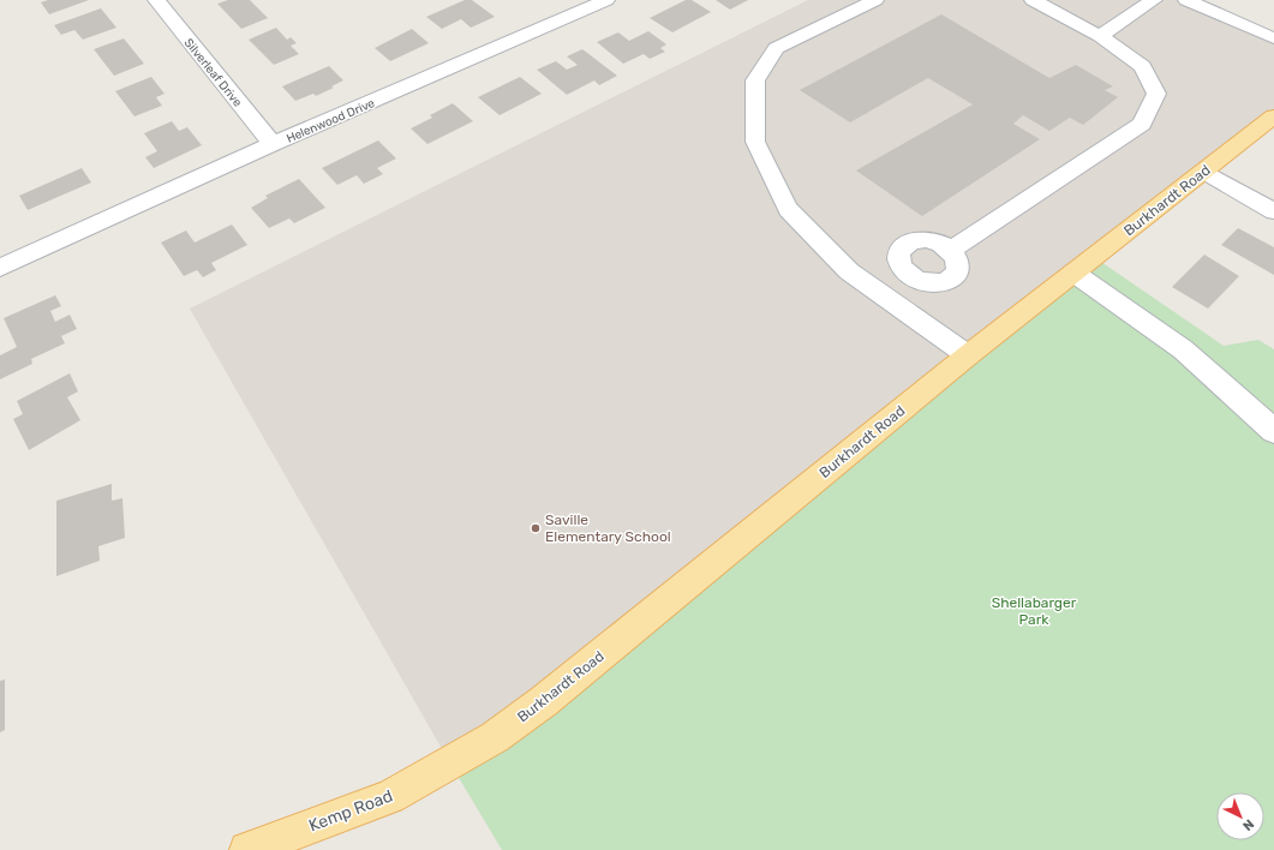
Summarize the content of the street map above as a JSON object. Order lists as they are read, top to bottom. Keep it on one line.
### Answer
{"streets":{"main road":["Burkhardt Road","Kemp Road"],"street":["Silverleaf Drive","Helenwood Drive"]},"crossings":[["Silverleaf Drive","Helenwood Drive"],["Burkhardt Road","Kemp Road"]],"parks":["Shellabarger Park"],"places":["Saville Elementary School"],"north":"bottom right"}
